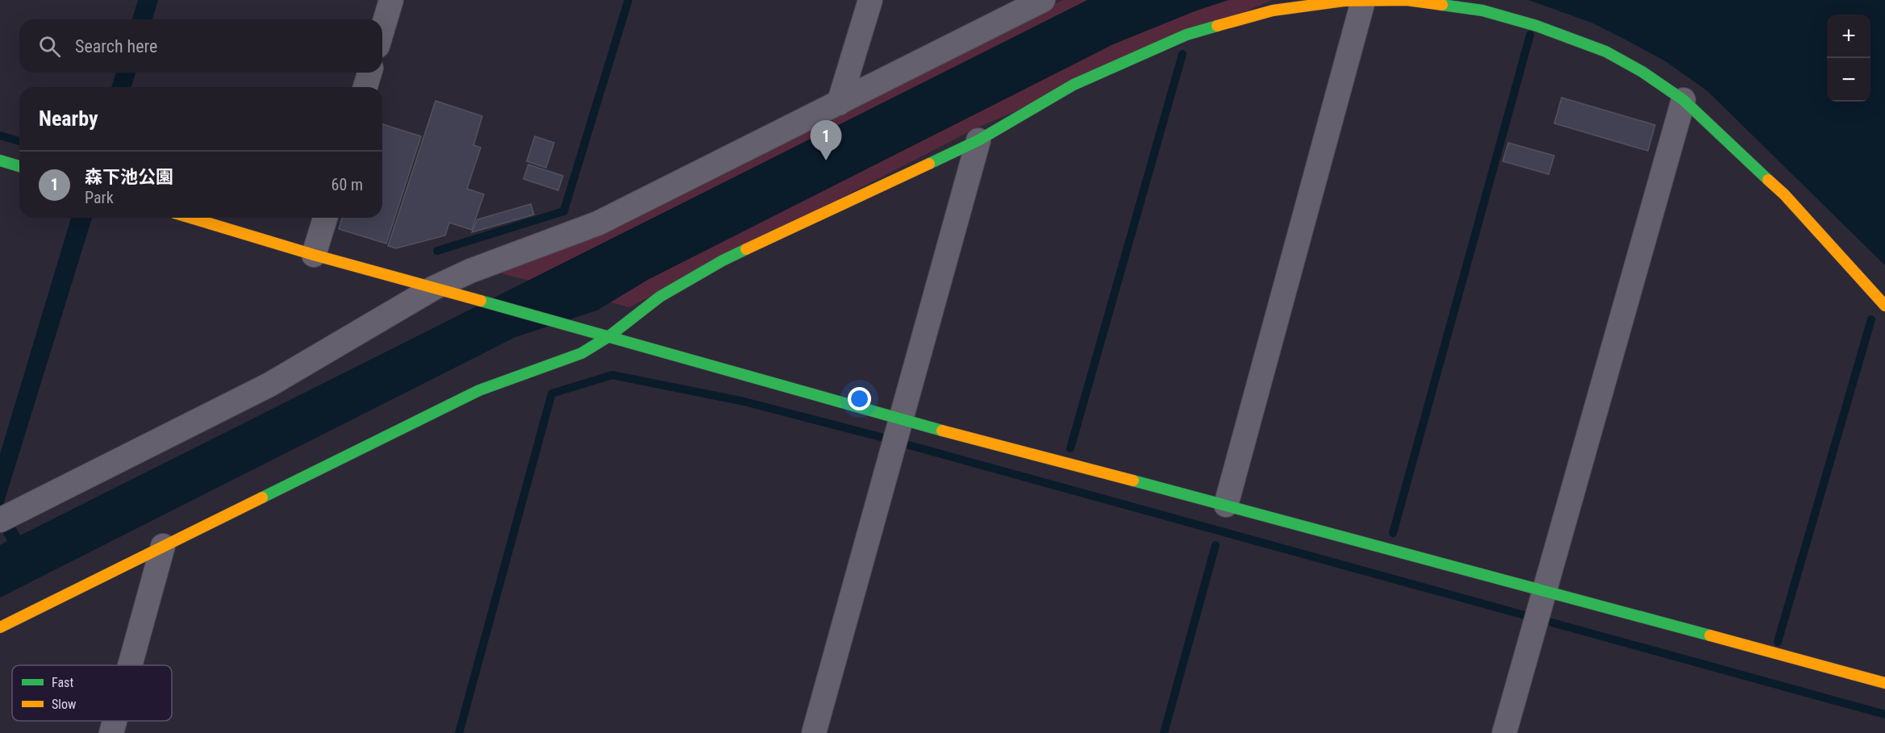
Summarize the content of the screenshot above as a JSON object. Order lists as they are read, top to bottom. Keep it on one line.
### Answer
{"legend":["Fast","Slow"],"page":{"map_buttons":["+","−"],"search":"Search here","heading":"Nearby","pins":"1","list":[{"mark":"1","name":"森下池公園","note":"Park","value":"60 m"}]}}
